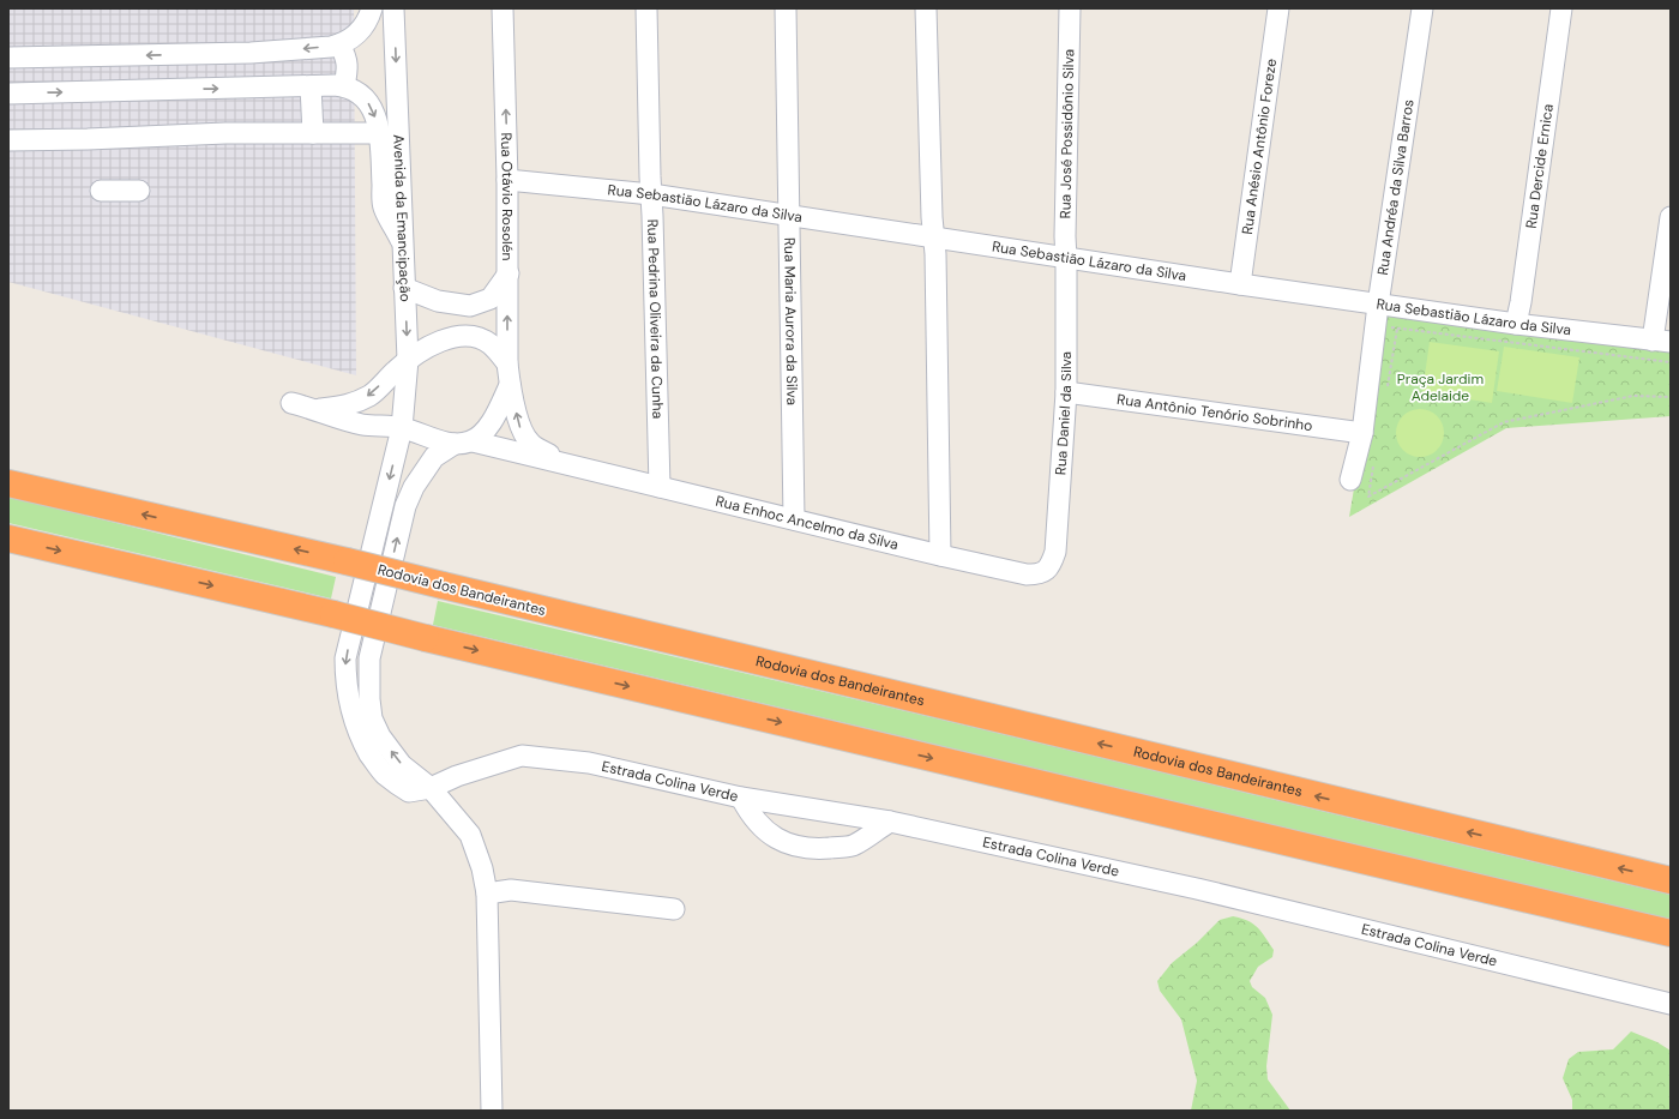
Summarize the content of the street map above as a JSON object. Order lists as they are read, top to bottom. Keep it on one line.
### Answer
{"streets":{"highway":["Rodovia dos Bandeirantes"],"street":["Rua José Possidônio Silva","Rua Anésio Antônio Foreze","Rua Dercide Ernica","Rua Andréa da Silva Barros","Rua Otávio Rosolén","Rua Sebastião Lázaro da Silva","Avenida da Emancipação","Rua Pedrina Oliveira da Cunha","Rua Maria Aurora da Silva","Rua Daniel da Silva","Rua Antônio Tenório Sobrinho","Rua Enhoc Ancelmo da Silva","Estrada Colina Verde"]},"crossings":[["Rua José Possidônio Silva","Rua Sebastião Lázaro da Silva"],["Rua José Possidônio Silva","Rua Daniel da Silva"],["Rua Anésio Antônio Foreze","Rua Sebastião Lázaro da Silva"],["Rua Dercide Ernica","Rua Sebastião Lázaro da Silva"],["Rua Andréa da Silva Barros","Rua Sebastião Lázaro da Silva"],["Rua Andréa da Silva Barros","Rua Antônio Tenório Sobrinho"],["Rua Otávio Rosolén","Rua Sebastião Lázaro da Silva"],["Rua Otávio Rosolén","Avenida da Emancipação"],["Rua Otávio Rosolén","Rua Enhoc Ancelmo da Silva"],["Rua Otávio Rosolén","Estrada Colina Verde"],["Rua Sebastião Lázaro da Silva","Rua Pedrina Oliveira da Cunha"],["Rua Sebastião Lázaro da Silva","Rua Maria Aurora da Silva"],["Rua Sebastião Lázaro da Silva","Rua Daniel da Silva"],["Avenida da Emancipação","Rua Enhoc Ancelmo da Silva"],["Avenida da Emancipação","Estrada Colina Verde"],["Rua Pedrina Oliveira da Cunha","Rua Enhoc Ancelmo da Silva"],["Rua Maria Aurora da Silva","Rua Enhoc Ancelmo da Silva"],["Rua Daniel da Silva","Rua Antônio Tenório Sobrinho"],["Rua Daniel da Silva","Rua Enhoc Ancelmo da Silva"],["Rua Enhoc Ancelmo da Silva","Estrada Colina Verde"]],"parks":["Praça Jardim Adelaide"]}
